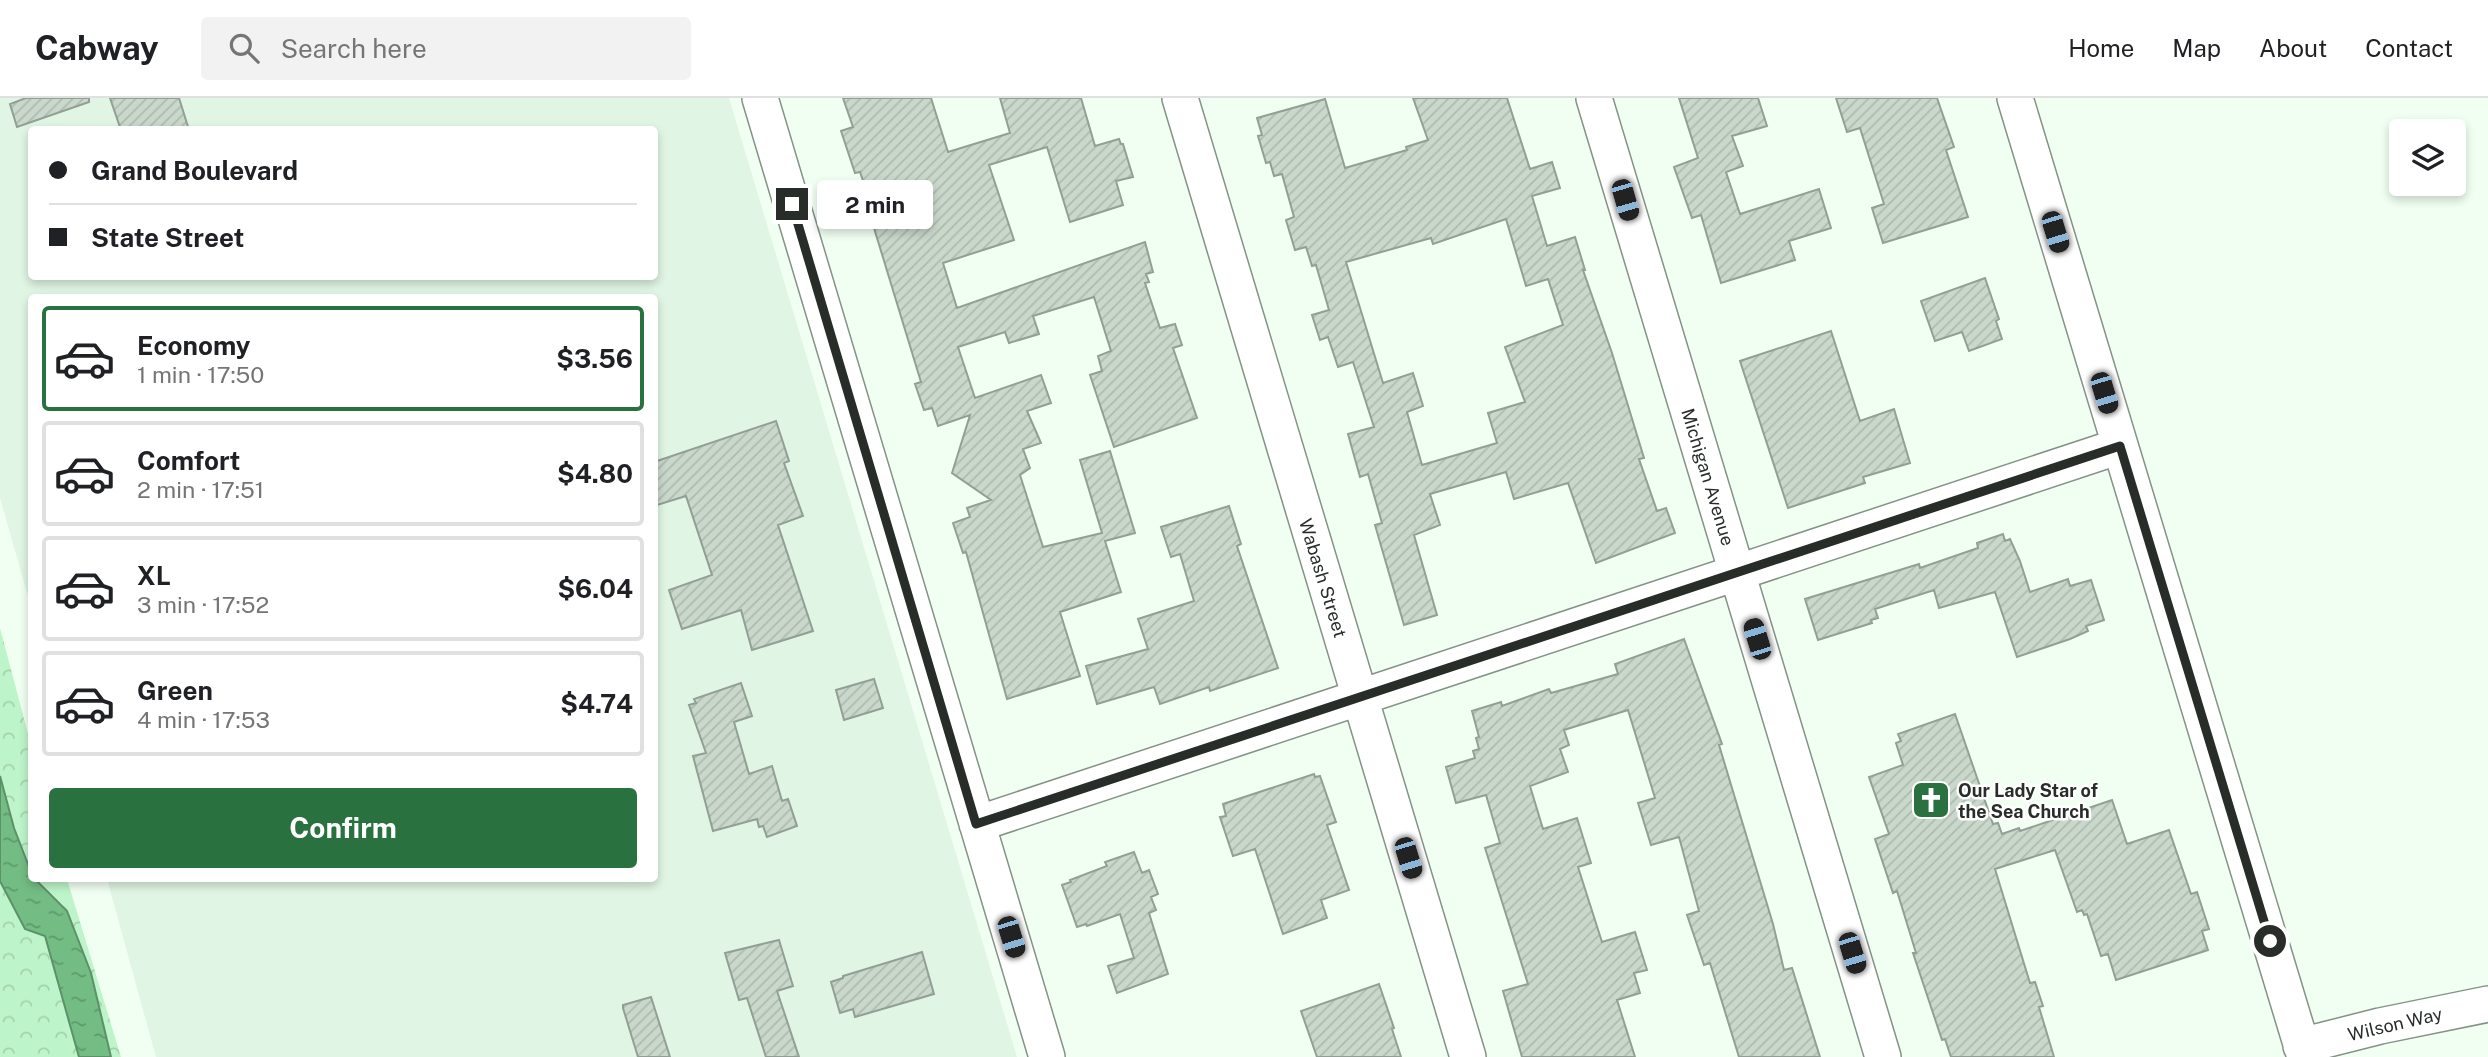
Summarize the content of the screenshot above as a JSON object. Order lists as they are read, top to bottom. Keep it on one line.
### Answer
{"streets":{"street":["Michigan Avenue","Wabash Street","Wilson Way"]},"places":{"church":["Our Lady Star of the Sea Church"]},"page":{"header":"Cabway","search":"Search here","nav":["Home","Map","About","Contact"],"banner":["Grand Boulevard","State Street"],"bubble":"2 min","list":[{"name":"Economy","note":"1 min · 17:50","value":"$3.56"},{"name":"Comfort","note":"2 min · 17:51","value":"$4.80"},{"name":"XL","note":"3 min · 17:52","value":"$6.04"},{"name":"Green","note":"4 min · 17:53","value":"$4.74"}],"buttons":"Confirm"}}
